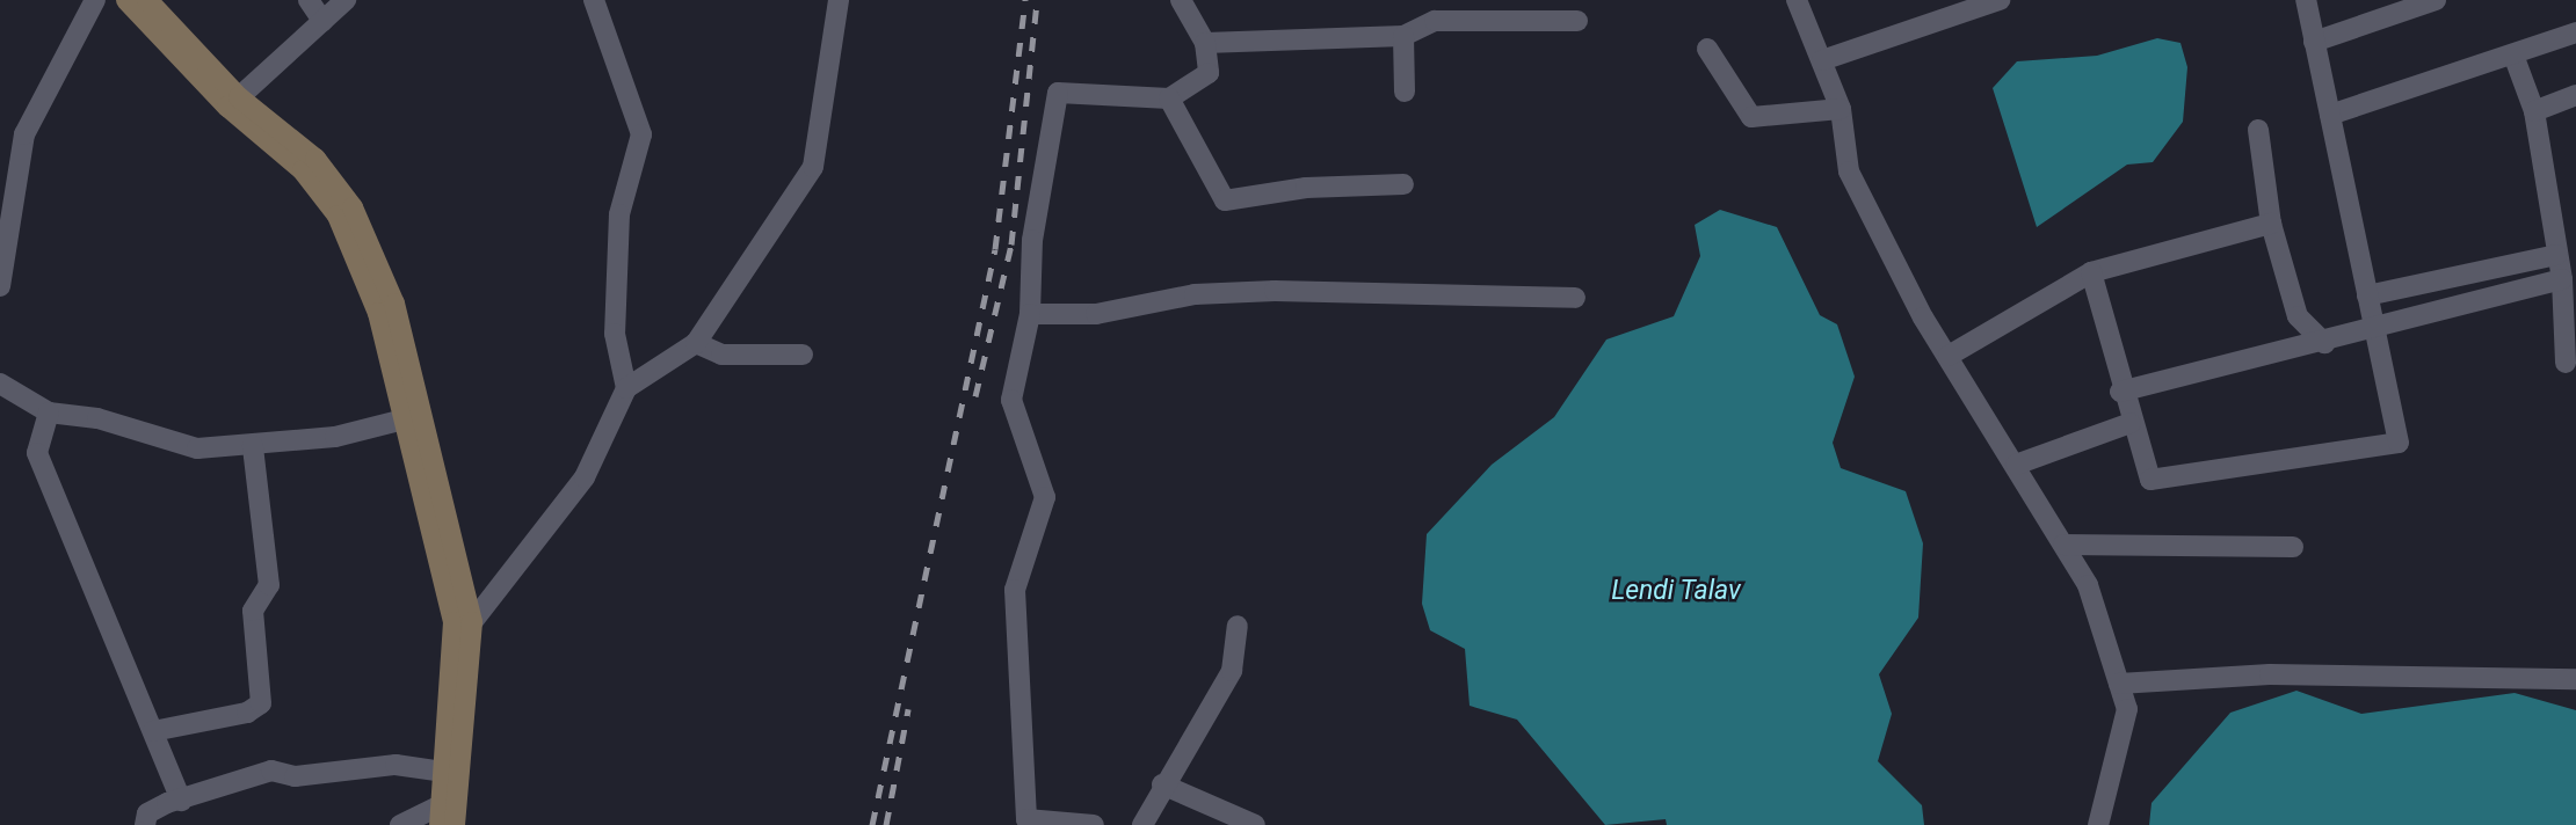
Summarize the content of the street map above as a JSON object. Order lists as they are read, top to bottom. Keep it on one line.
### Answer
{"water":["Lendi Talav"]}
